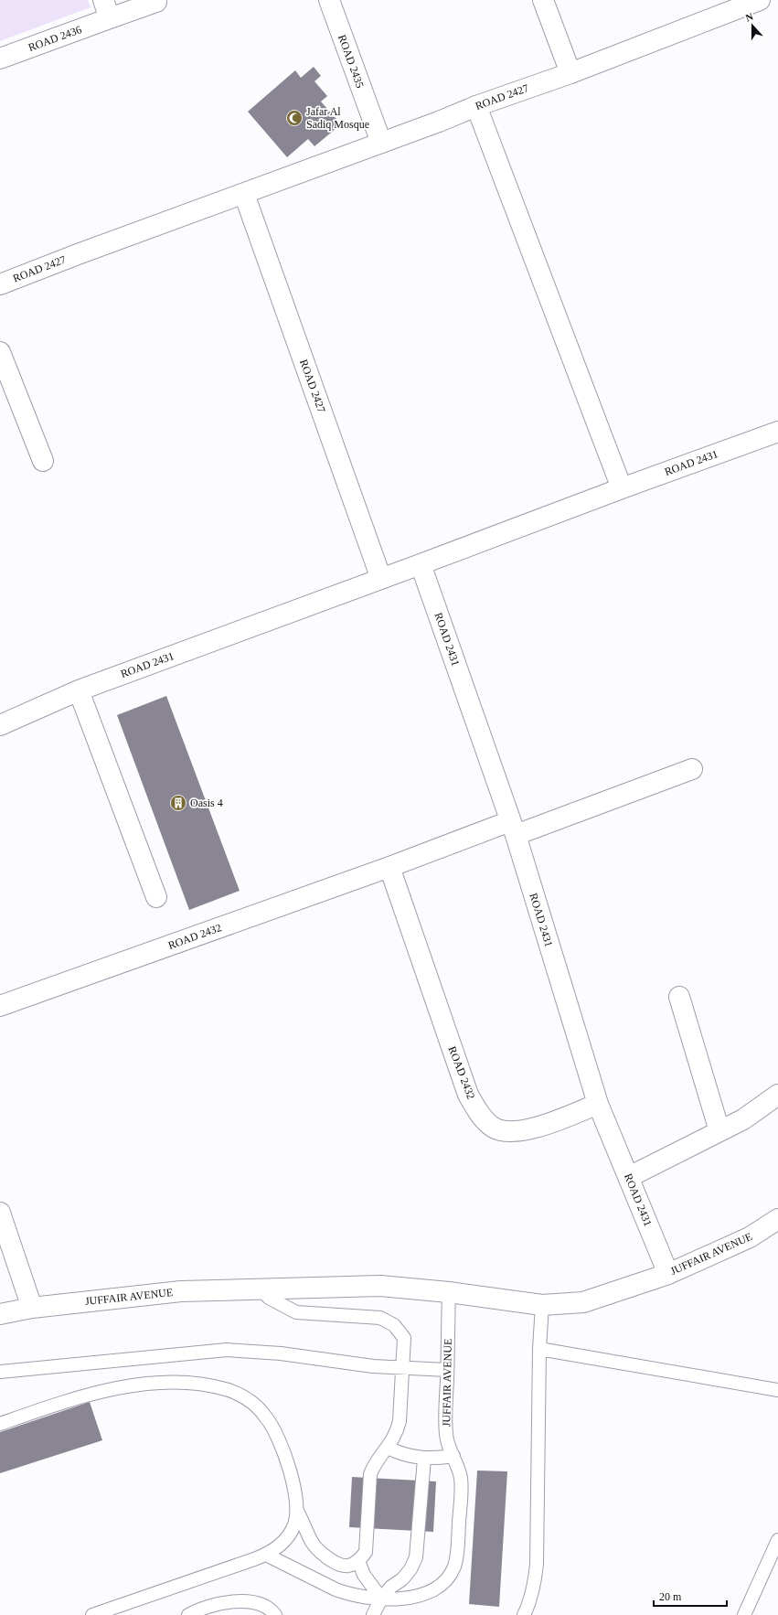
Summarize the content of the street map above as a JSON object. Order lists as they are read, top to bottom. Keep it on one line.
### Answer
{"streets":{"street":["ROAD 2436","ROAD 2435","ROAD 2427","ROAD 2431","ROAD 2432","JUFFAIR AVENUE"]},"crossings":[["ROAD 2435","ROAD 2427"],["ROAD 2427","ROAD 2431"],["ROAD 2431","ROAD 2432"],["ROAD 2431","JUFFAIR AVENUE"]],"places":{"mosque":["Jafar Al Sadiq Mosque"],"building":["Oasis 4"]},"scale_bar":"20 m","north":"top"}
